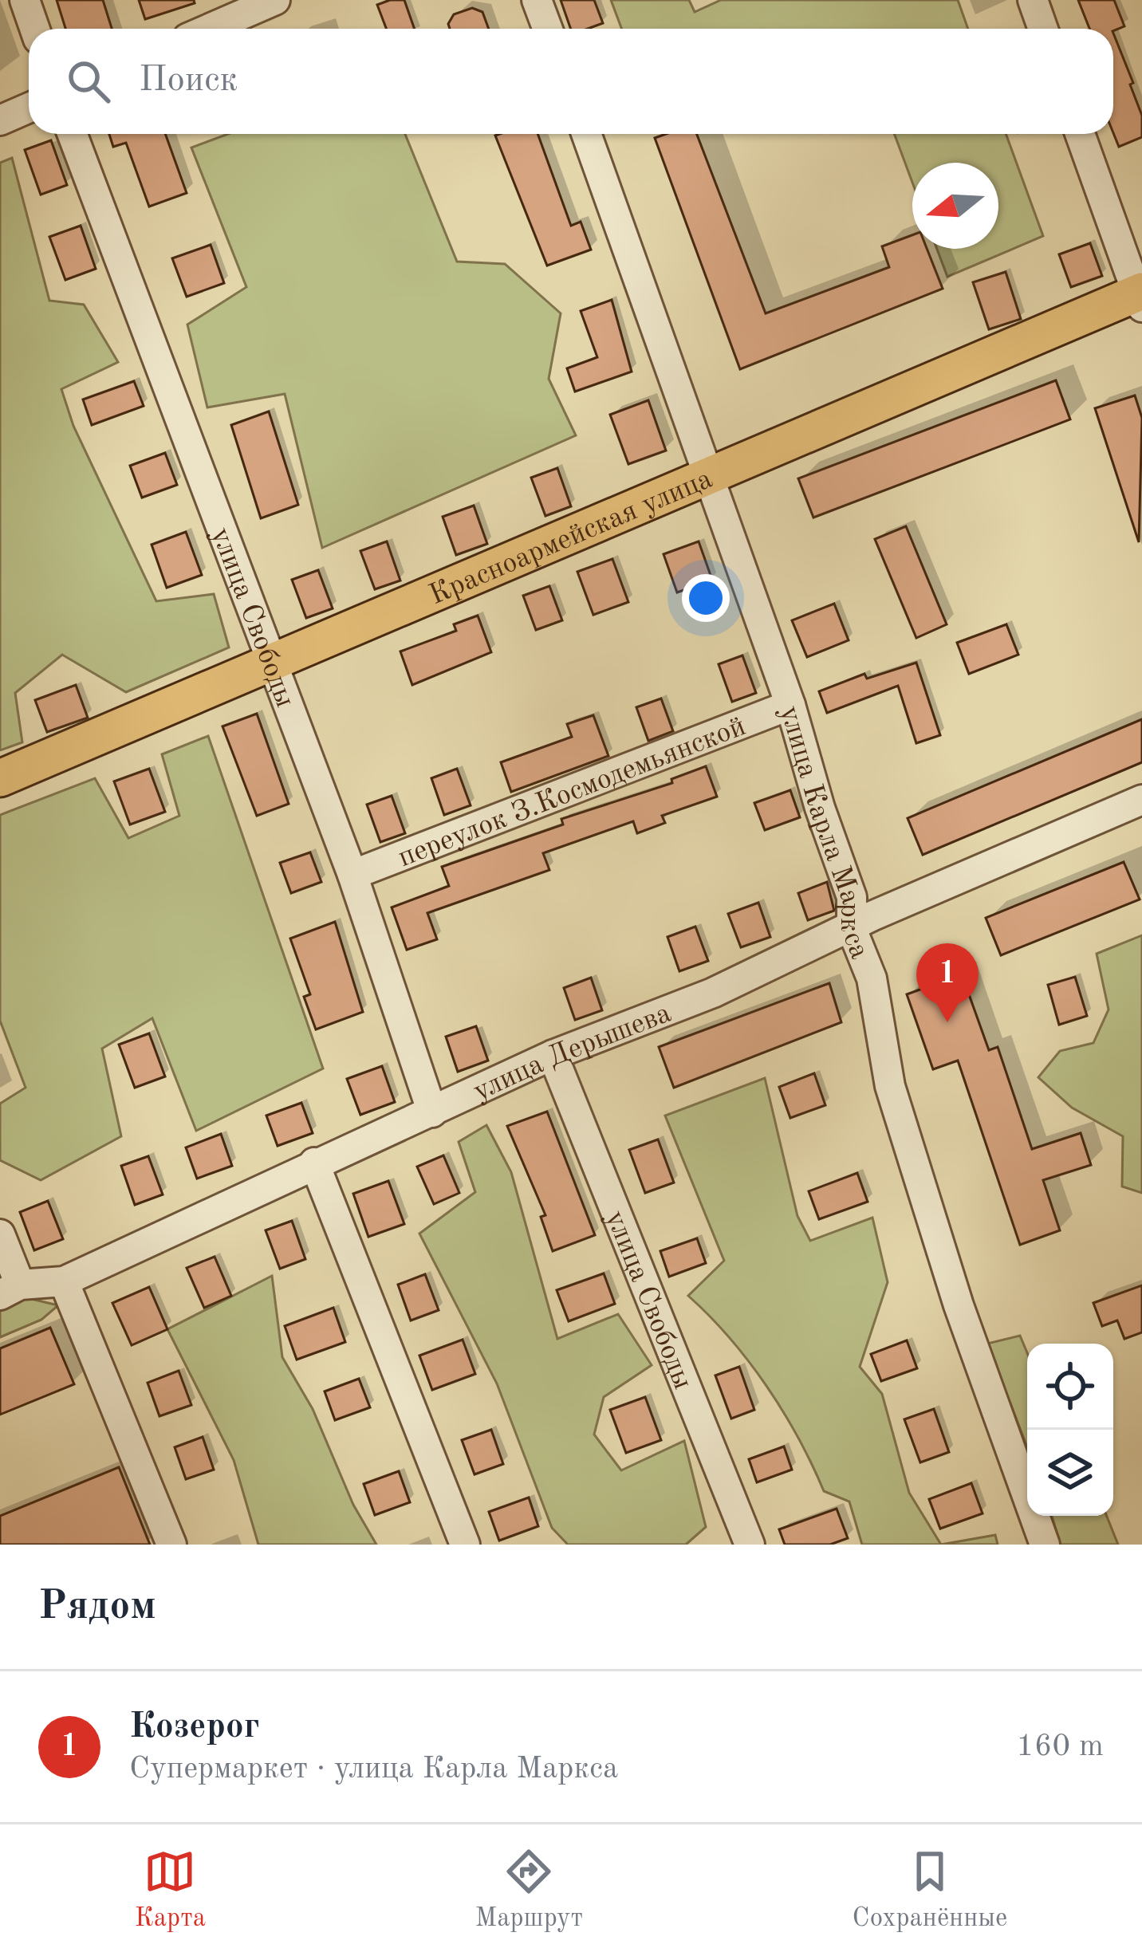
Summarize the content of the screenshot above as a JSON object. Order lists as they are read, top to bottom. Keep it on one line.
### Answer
{"streets":{"main road":["Красноармейская улица"],"street":["улица Свободы","переулок З.Космодемьянской","улица Карла Маркса","улица Дерышева"]},"crossings":[["Красноармейская улица","улица Свободы"],["Красноармейская улица","улица Карла Маркса"],["улица Свободы","переулок З.Космодемьянской"],["улица Свободы","улица Дерышева"],["переулок З.Космодемьянской","улица Карла Маркса"],["улица Карла Маркса","улица Дерышева"]],"north":"left","page":{"search":"Поиск","pins":"1","heading":"Рядом","list":[{"mark":"1","name":"Козерог","note":"Супермаркет · улица Карла Маркса","value":"160 m"}],"nav":["Карта","Маршрут","Сохранённые"]}}
